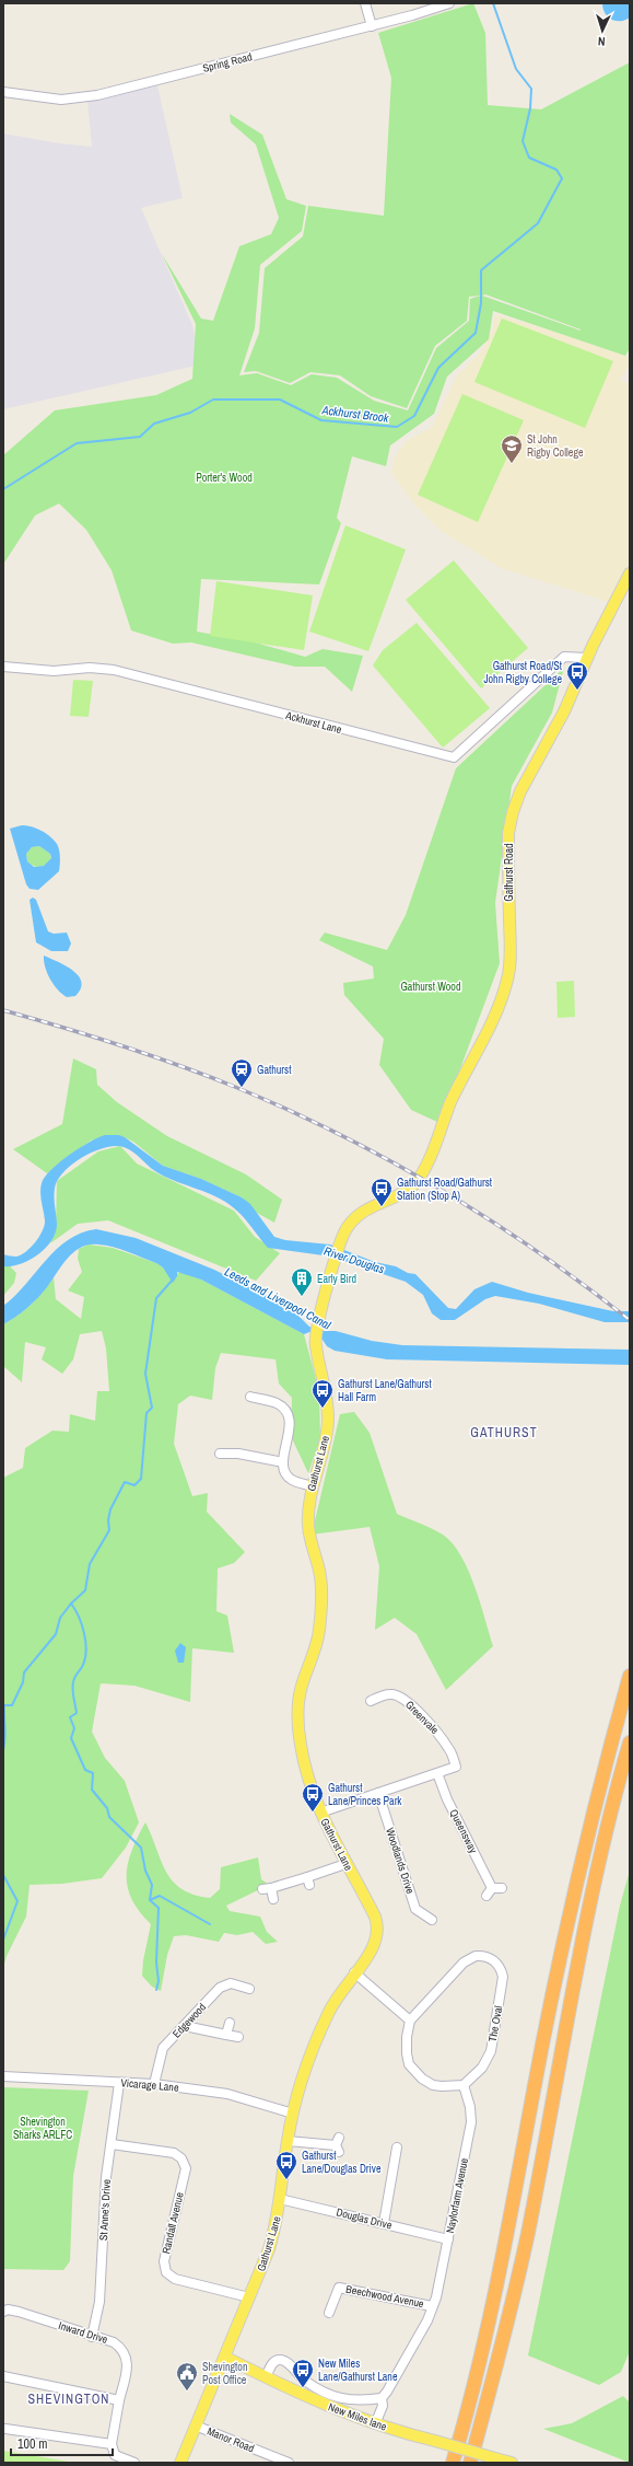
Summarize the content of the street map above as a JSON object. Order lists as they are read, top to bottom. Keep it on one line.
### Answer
{"streets":{"main road":["Gathurst Road","Gathurst Lane","New Miles lane"],"street":["Spring Road","Ackhurst Lane","Greenvale","Queensway","Woodlands Drive","Edgewood","The Oval","Vicarage Lane","Naylorfarm Avenue","St Anne's Drive","Douglas Drive","Randall Avenue","Beechwood Avenue","Inward Drive","Manor Road"]},"crossings":[["Ackhurst Lane","Gathurst Road"],["Gathurst Road","Gathurst Lane"],["Gathurst Lane","Vicarage Lane"],["Gathurst Lane","Douglas Drive"],["Gathurst Lane","Randall Avenue"],["Gathurst Lane","New Miles lane"],["Gathurst Lane","Manor Road"],["Greenvale","Queensway"],["Edgewood","Vicarage Lane"],["The Oval","Naylorfarm Avenue"],["Vicarage Lane","St Anne's Drive"],["Naylorfarm Avenue","Douglas Drive"],["Naylorfarm Avenue","Beechwood Avenue"],["St Anne's Drive","Randall Avenue"],["St Anne's Drive","Inward Drive"]],"districts":["GATHURST","SHEVINGTON"],"water":["Ackhurst Brook","River Douglas","Leeds and Liverpool Canal"],"parks":["Porter's Wood","Gathurst Wood","Shevington Sharks ARLFC"],"places":{"school or university":["St John Rigby College"],"bus stop":["Gathurst Road/St John Rigby College","Gathurst Road/Gathurst Station (Stop A)","Gathurst Lane/Gathurst Hall Farm","Gathurst Lane/Princes Park","Gathurst Lane/Douglas Drive","New Miles Lane/Gathurst Lane"],"station":["Gathurst"],"building":["Early Bird"],"public building":["Shevington Post Office"]},"scale_bar":"100 m","north":"bottom"}
